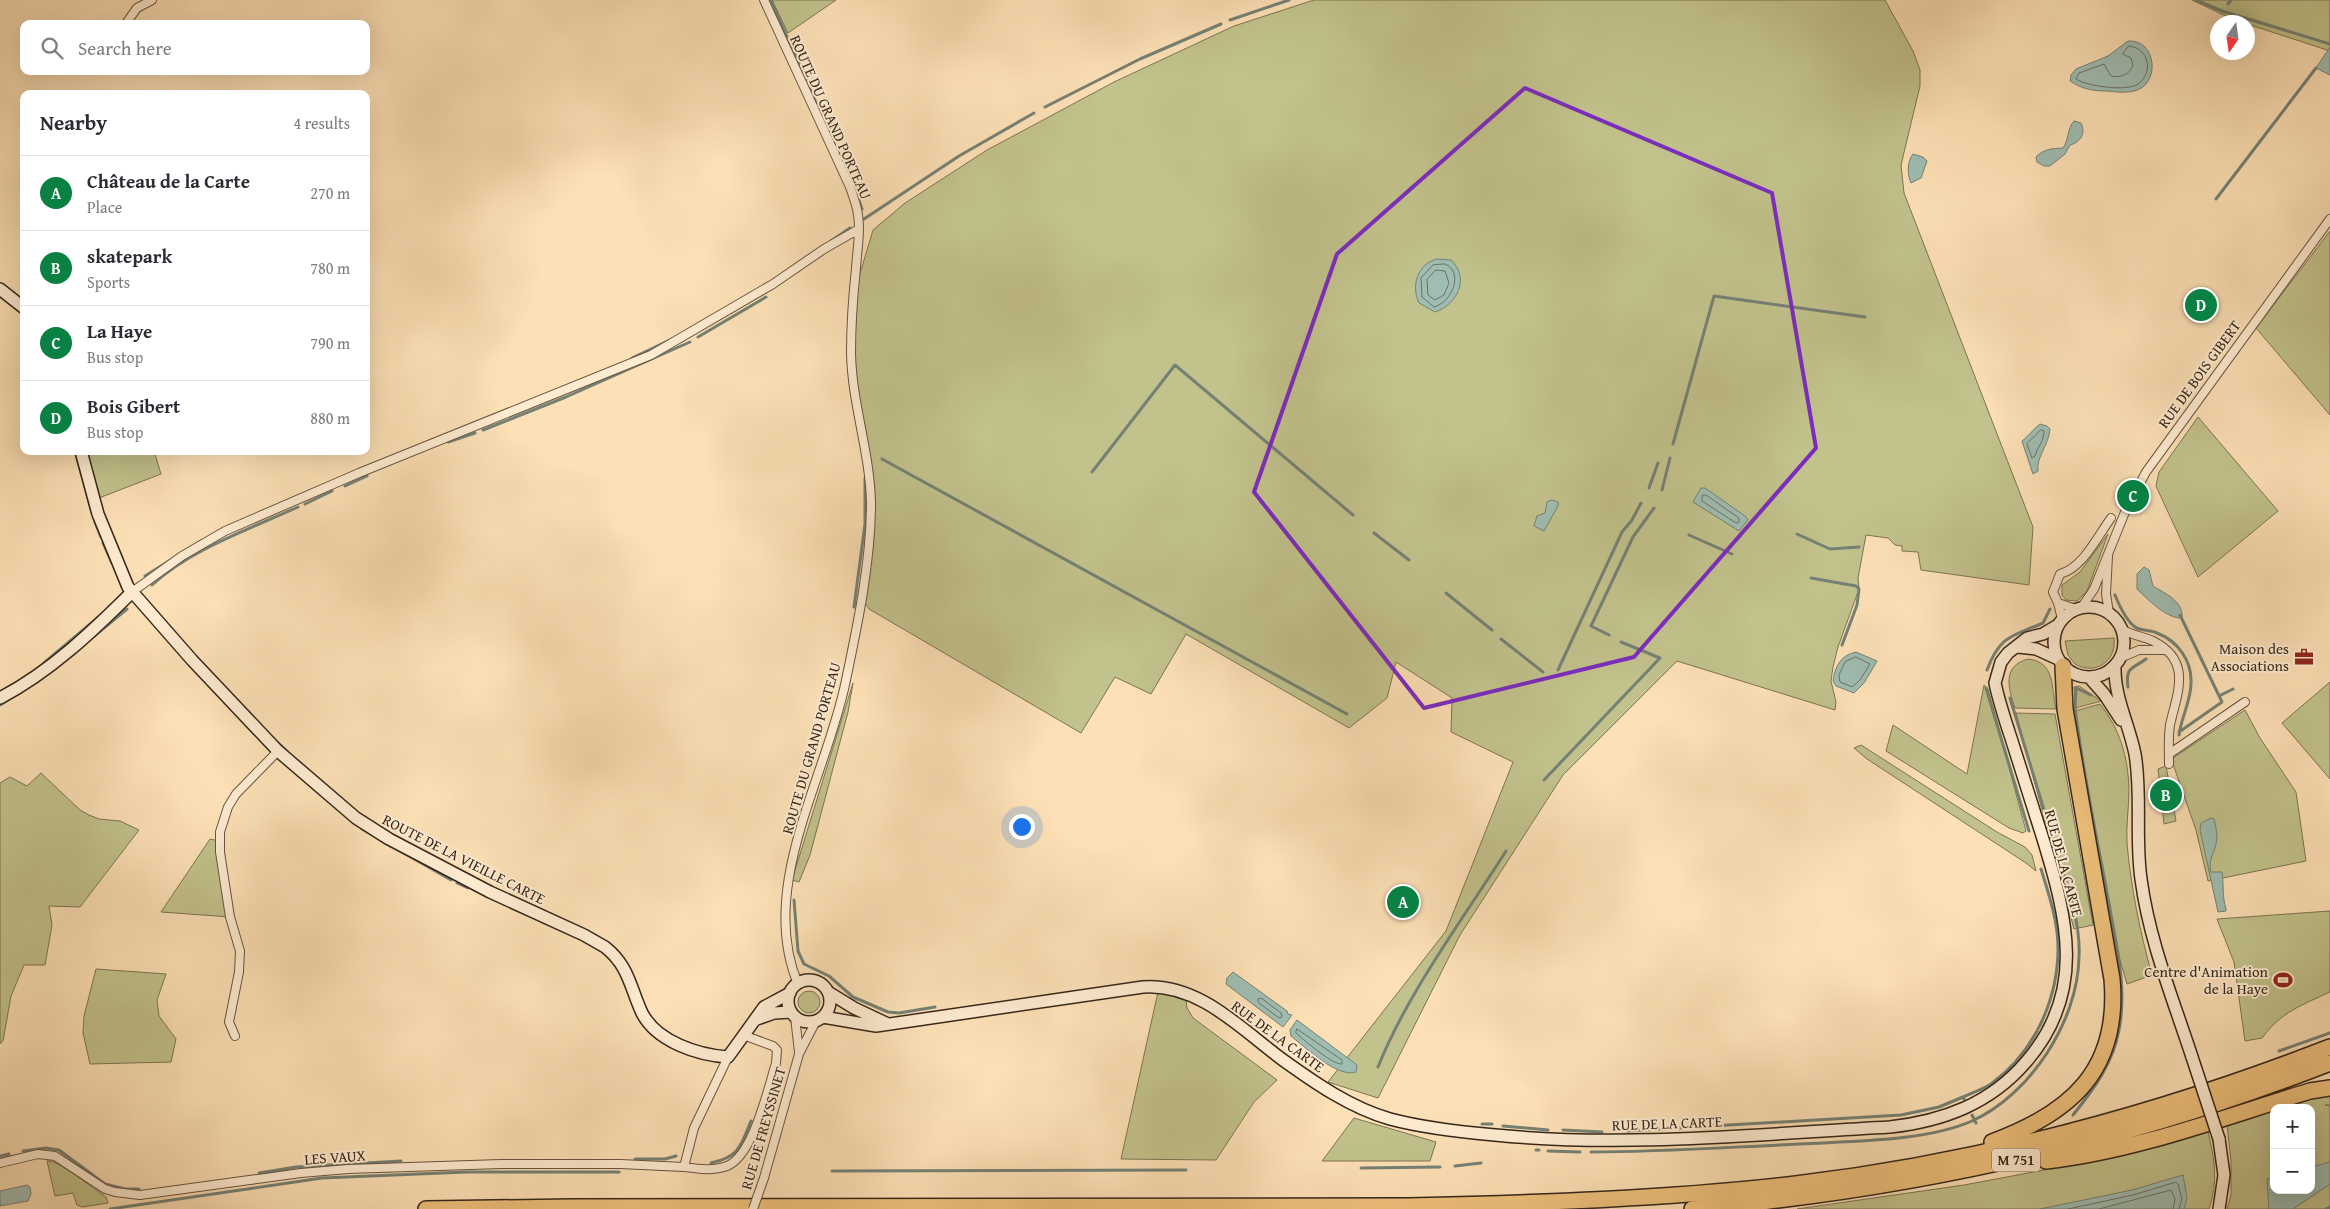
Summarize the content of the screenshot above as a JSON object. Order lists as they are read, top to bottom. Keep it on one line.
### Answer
{"streets":{"highway":["M 751"],"street":["ROUTE DU GRAND PORTEAU","RUE DE BOIS GIBERT","ROUTE DE LA VIEILLE CARTE","RUE DE LA CARTE","RUE DE FREYSSINET","LES VAUX"]},"crossings":[["ROUTE DU GRAND PORTEAU","RUE DE LA CARTE"],["RUE DE BOIS GIBERT","RUE DE LA CARTE"]],"places":{"office":["Maison des Associations"],"sports":["Centre d'Animation de la Haye"]},"north":"bottom","page":{"search":"Search here","heading":["Nearby","4 results"],"list":[{"mark":"A","name":"Château de la Carte","note":"Place","value":"270 m"},{"mark":"B","name":"skatepark","note":"Sports","value":"780 m"},{"mark":"C","name":"La Haye","note":"Bus stop","value":"790 m"},{"mark":"D","name":"Bois Gibert","note":"Bus stop","value":"880 m"}],"pins":["D","C","B","A"],"map_buttons":["+","−"]}}
